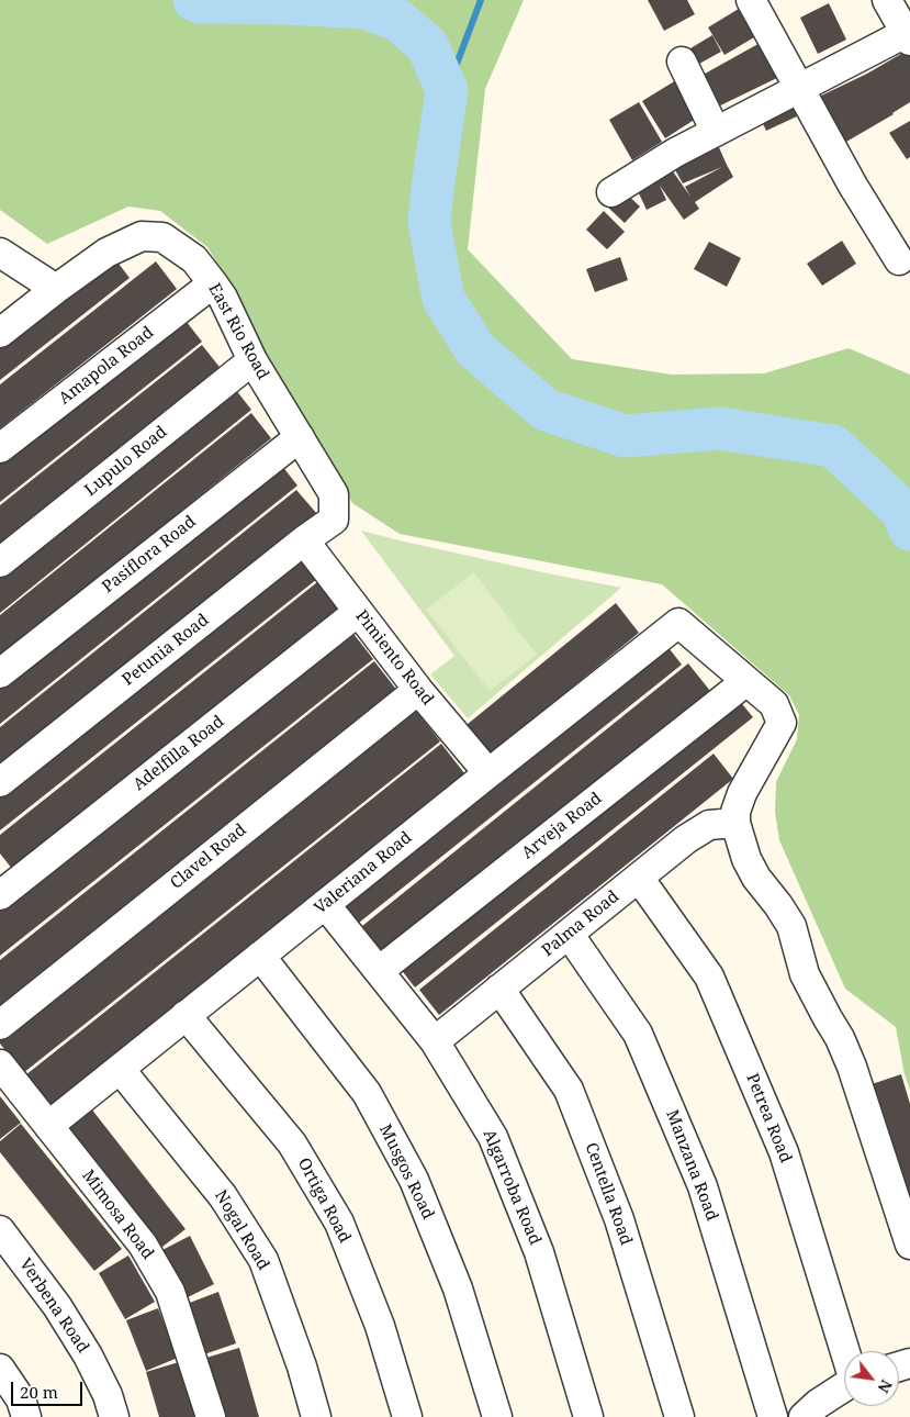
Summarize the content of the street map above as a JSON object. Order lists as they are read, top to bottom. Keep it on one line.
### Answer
{"streets":{"street":["East Rio Road","Amapola Road","Lupulo Road","Pasiflora Road","Petunia Road","Pimiento Road","Adelfilla Road","Arveja Road","Clavel Road","Valeriana Road","Palma Road","Petrea Road","Manzana Road","Musgos Road","Algarroba Road","Centella Road","Ortiga Road","Mimosa Road","Nogal Road","Verbena Road"]},"crossings":[["East Rio Road","Amapola Road"],["East Rio Road","Lupulo Road"],["East Rio Road","Pasiflora Road"],["East Rio Road","Petunia Road"],["Petunia Road","Pimiento Road"],["Pimiento Road","Adelfilla Road"],["Pimiento Road","Clavel Road"],["Pimiento Road","Valeriana Road"],["Arveja Road","Valeriana Road"],["Arveja Road","Algarroba Road"],["Valeriana Road","Musgos Road"],["Valeriana Road","Algarroba Road"],["Valeriana Road","Ortiga Road"],["Valeriana Road","Mimosa Road"],["Valeriana Road","Nogal Road"],["Palma Road","Petrea Road"],["Palma Road","Manzana Road"],["Palma Road","Algarroba Road"],["Palma Road","Centella Road"]],"scale_bar":"20 m","north":"bottom right"}
